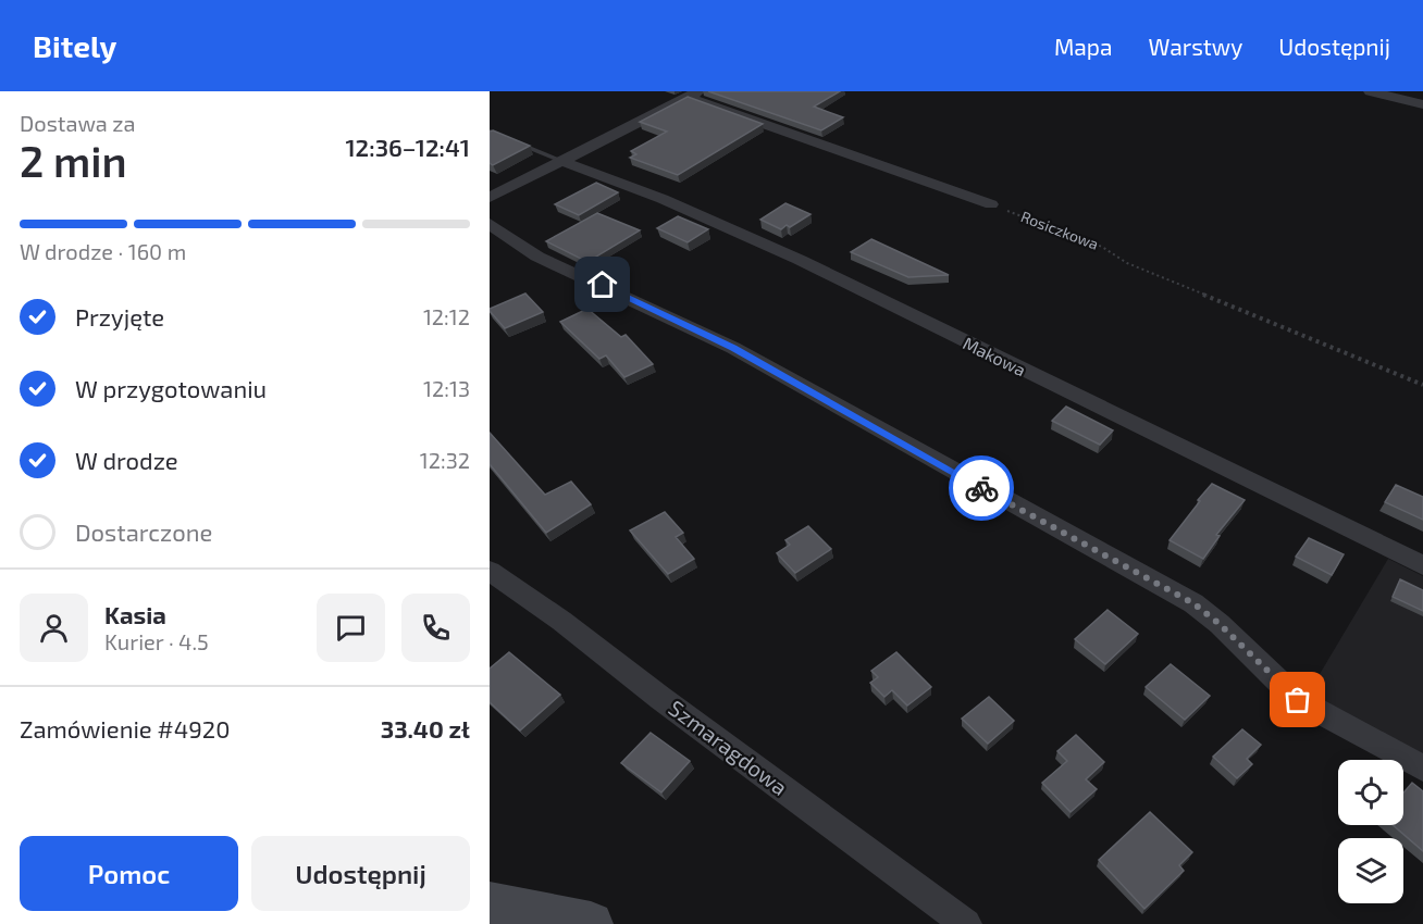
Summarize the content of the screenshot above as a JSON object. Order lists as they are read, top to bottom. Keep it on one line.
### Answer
{"streets":{"street":["Makowa","Szmaragdowa"],"path":["Rosiczkowa"]},"page":{"header":"Bitely","nav":["Mapa","Warstwy","Udostępnij"],"heading":["2 min","Dostawa za","12:36–12:41"],"panel":["Kasia","Kurier · 4.5","Zamówienie #4920","33.40 zł"],"bar":"W drodze · 160 m","list":[["Przyjęte","12:12"],["W przygotowaniu","12:13"],["W drodze","12:32"],"Dostarczone"],"buttons":["Pomoc","Udostępnij"]}}
